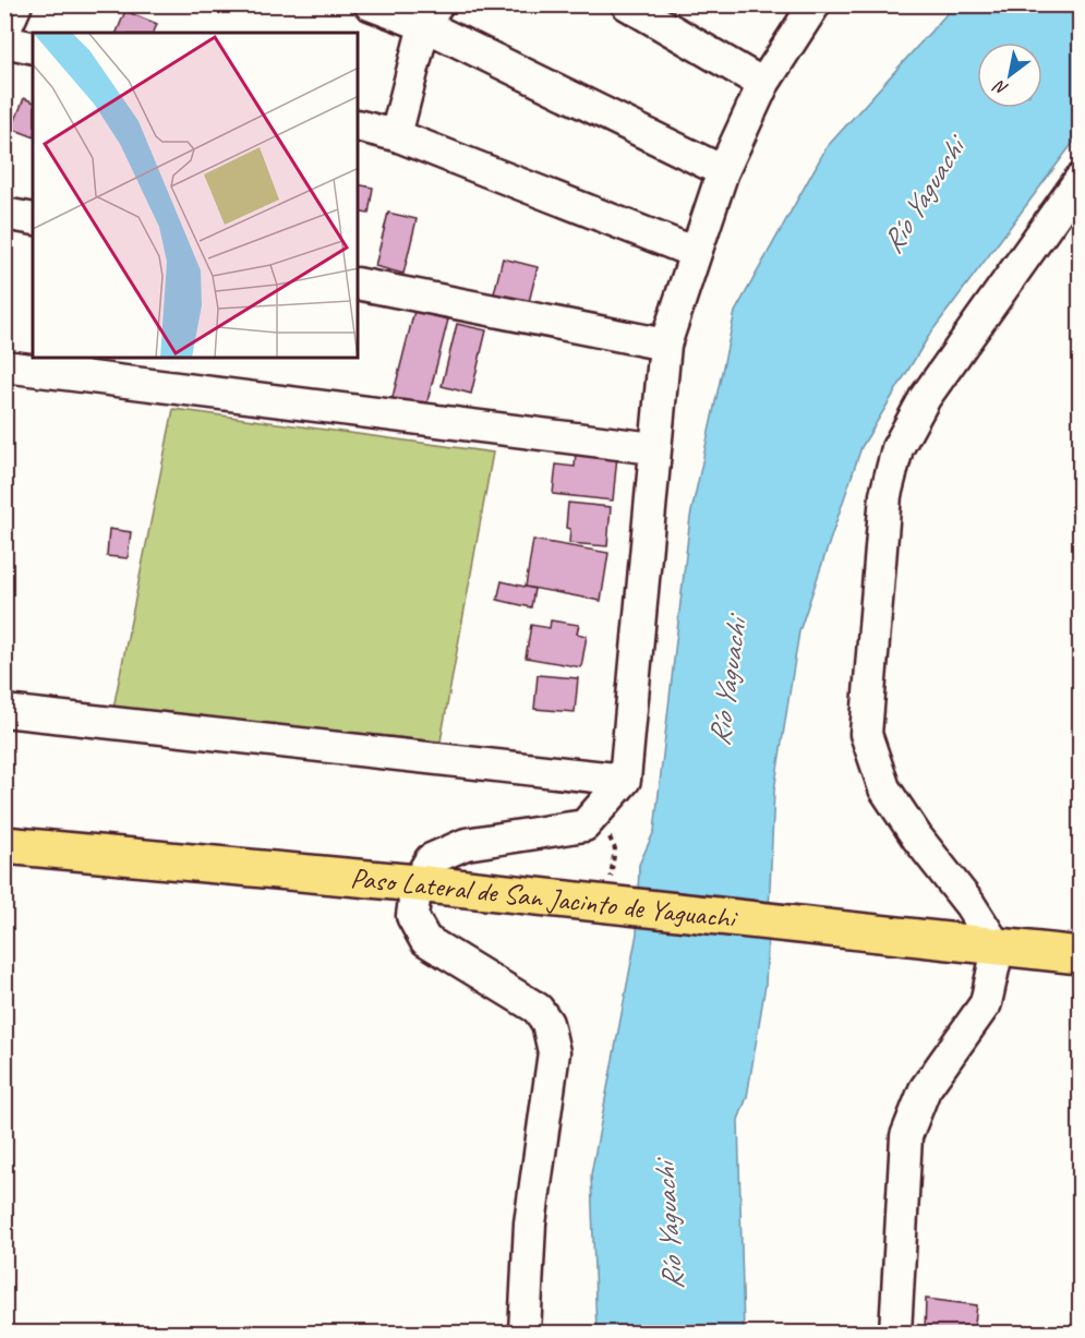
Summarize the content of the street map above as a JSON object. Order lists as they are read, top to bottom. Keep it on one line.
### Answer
{"streets":{"main road":["Paso Lateral de San Jacinto de Yaguachi"]},"water":["Río Yaguachi"],"north":"bottom left"}
